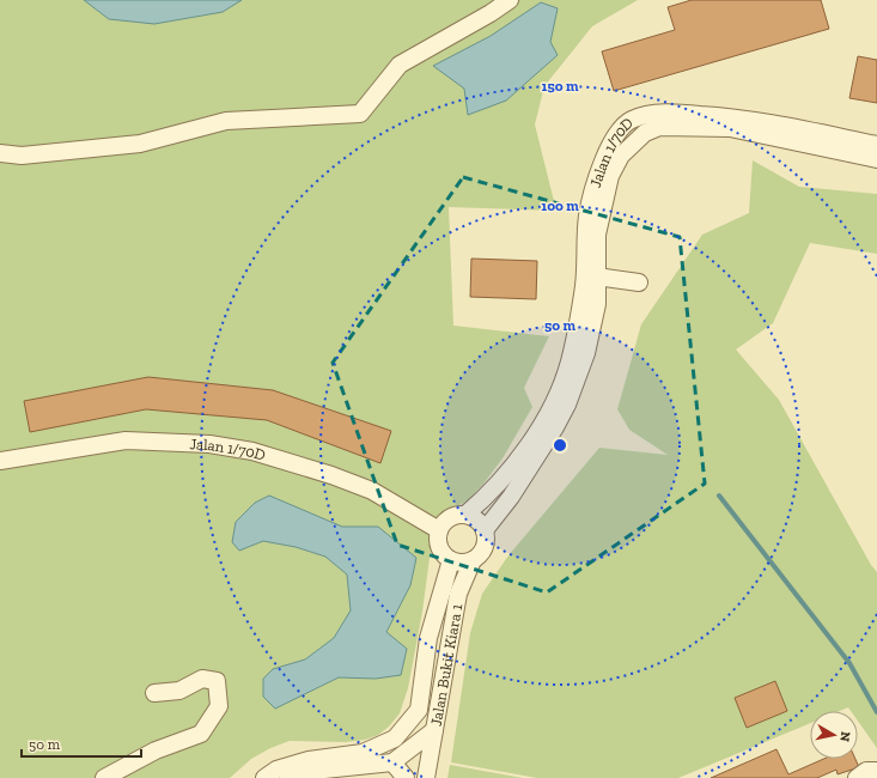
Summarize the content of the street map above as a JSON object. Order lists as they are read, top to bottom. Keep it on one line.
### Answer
{"streets":{"street":["Jalan 1/70D","Jalan Bukit Kiara 1"]},"crossings":[["Jalan 1/70D","Jalan Bukit Kiara 1"]],"scale_bar":"50 m","north":"right","rings":["150 m","100 m","50 m"]}
